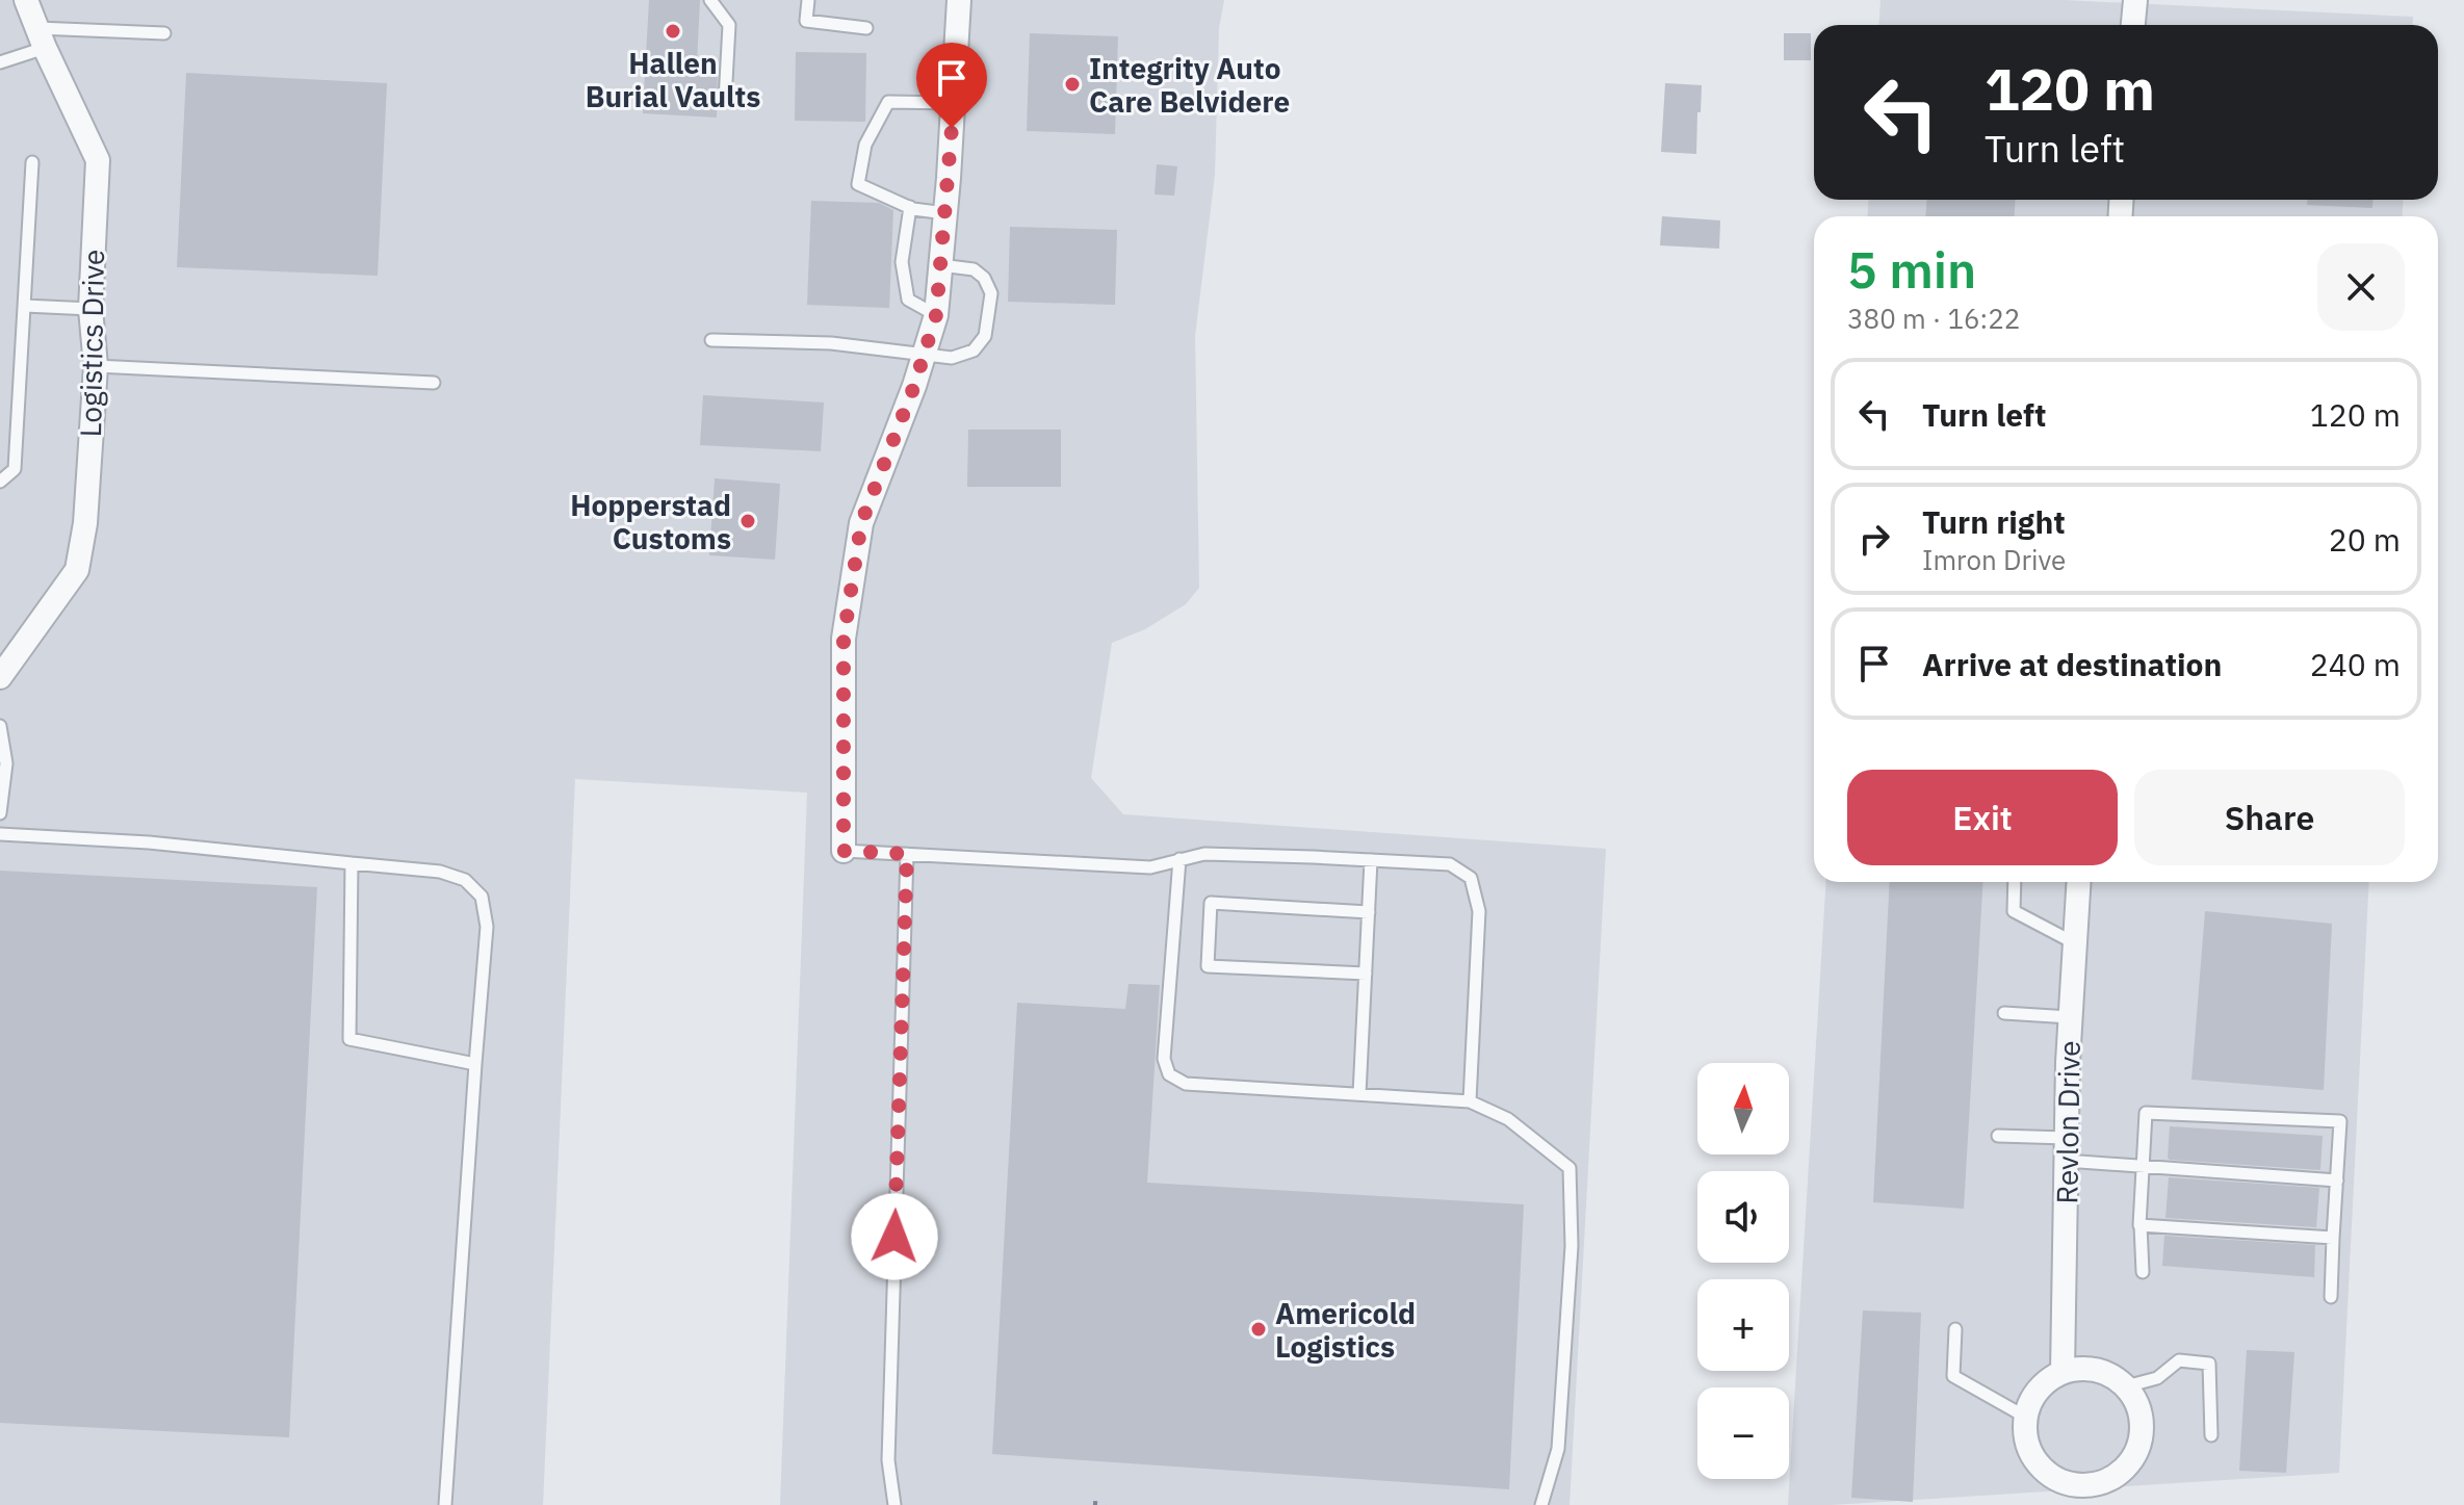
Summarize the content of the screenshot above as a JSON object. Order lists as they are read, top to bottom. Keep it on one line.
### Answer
{"streets":{"street":["Logistics Drive","Revlon Drive"]},"places":["Hallen Burial Vaults","Integrity Auto Care Belvidere","Hopperstad Customs","Americold Logistics"],"north":"top","page":{"turn":["120 m","Turn left"],"heading":["5 min","380 m · 16:22"],"list":[{"name":"Turn left","value":"120 m"},{"name":"Turn right","note":"Imron Drive","value":"20 m"},{"name":"Arrive at destination","value":"240 m"}],"buttons":["Exit","Share"],"map_buttons":["+","−"]}}
